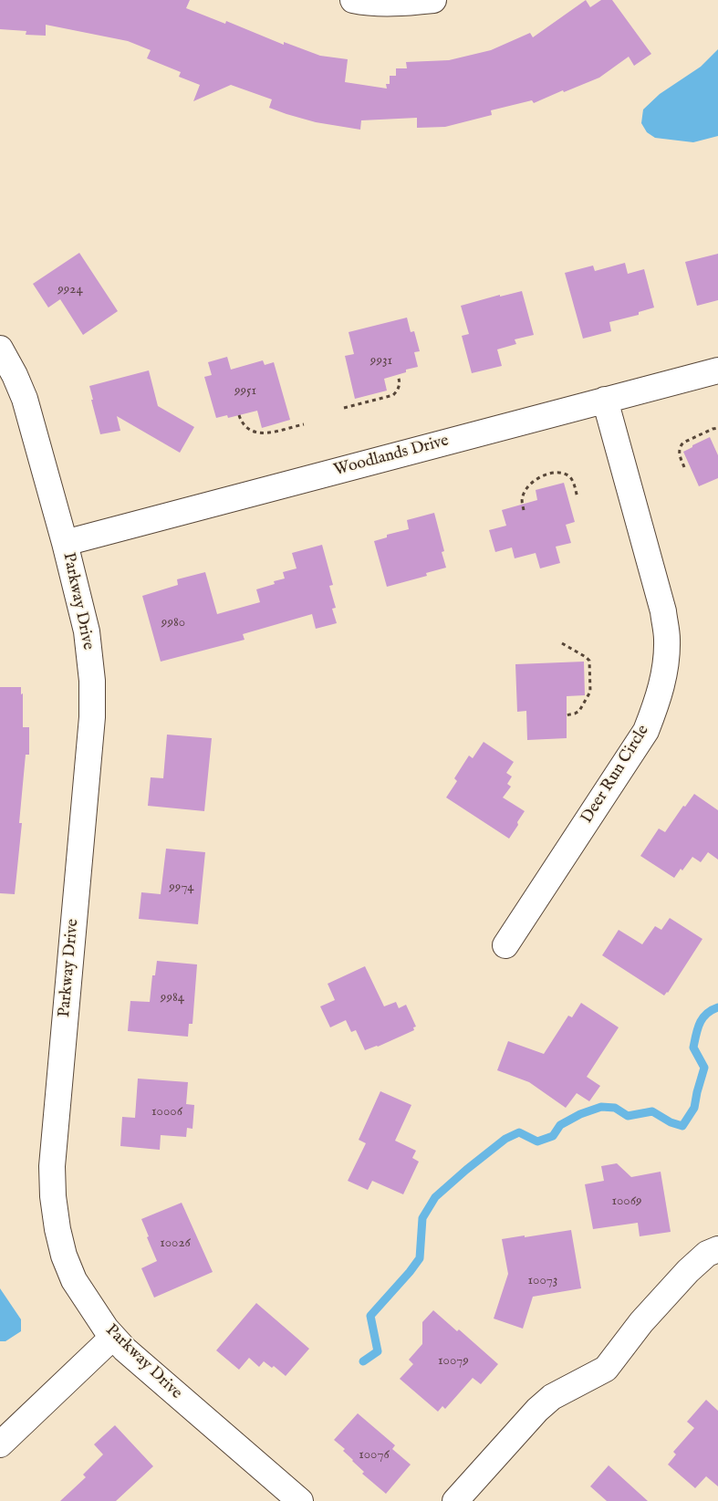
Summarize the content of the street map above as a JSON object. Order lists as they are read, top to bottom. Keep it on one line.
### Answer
{"streets":{"street":["Woodlands Drive","Parkway Drive","Deer Run Circle"]},"crossings":[["Woodlands Drive","Parkway Drive"],["Woodlands Drive","Deer Run Circle"]],"house_numbers":["9924","9931","9951","9980","9974","9984","10006","10069","10026","10073","10079","10076"]}
